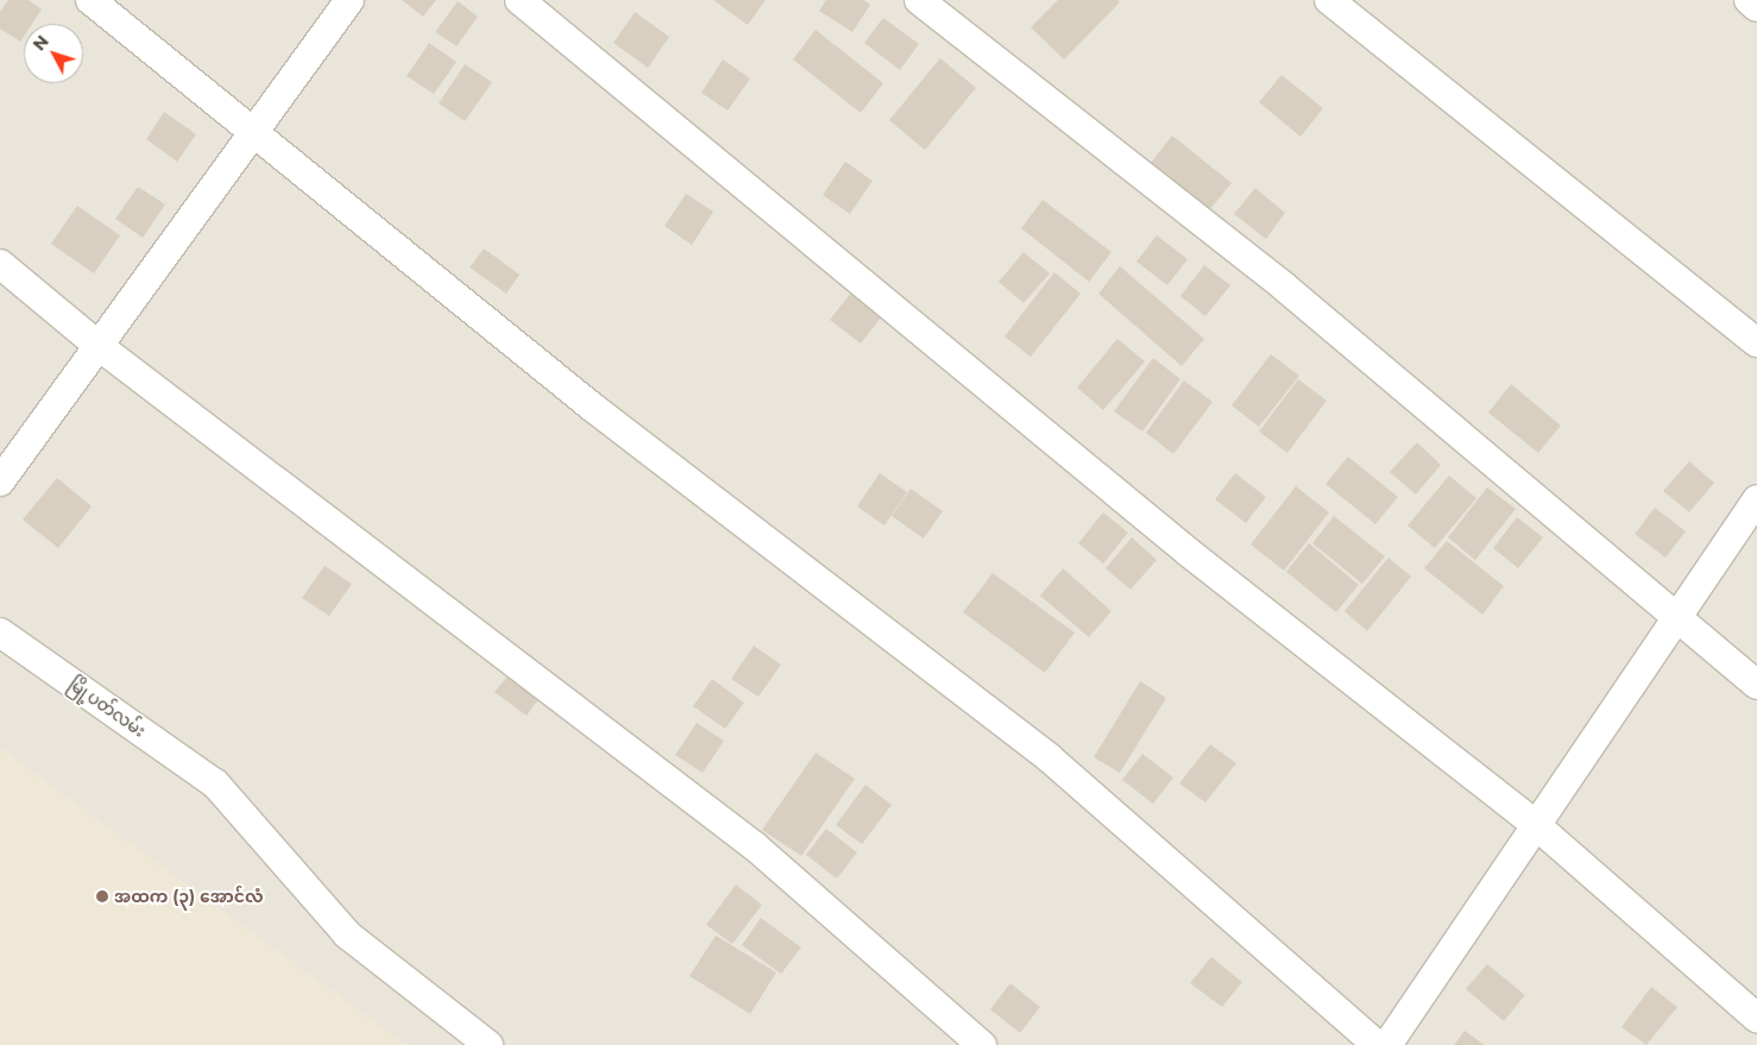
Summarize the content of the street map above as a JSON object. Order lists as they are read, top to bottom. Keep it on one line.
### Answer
{"streets":{"street":["မြို့ပတ်လမ်း"]},"places":["အထက (၃) အောင်လံ"],"north":"top left"}
